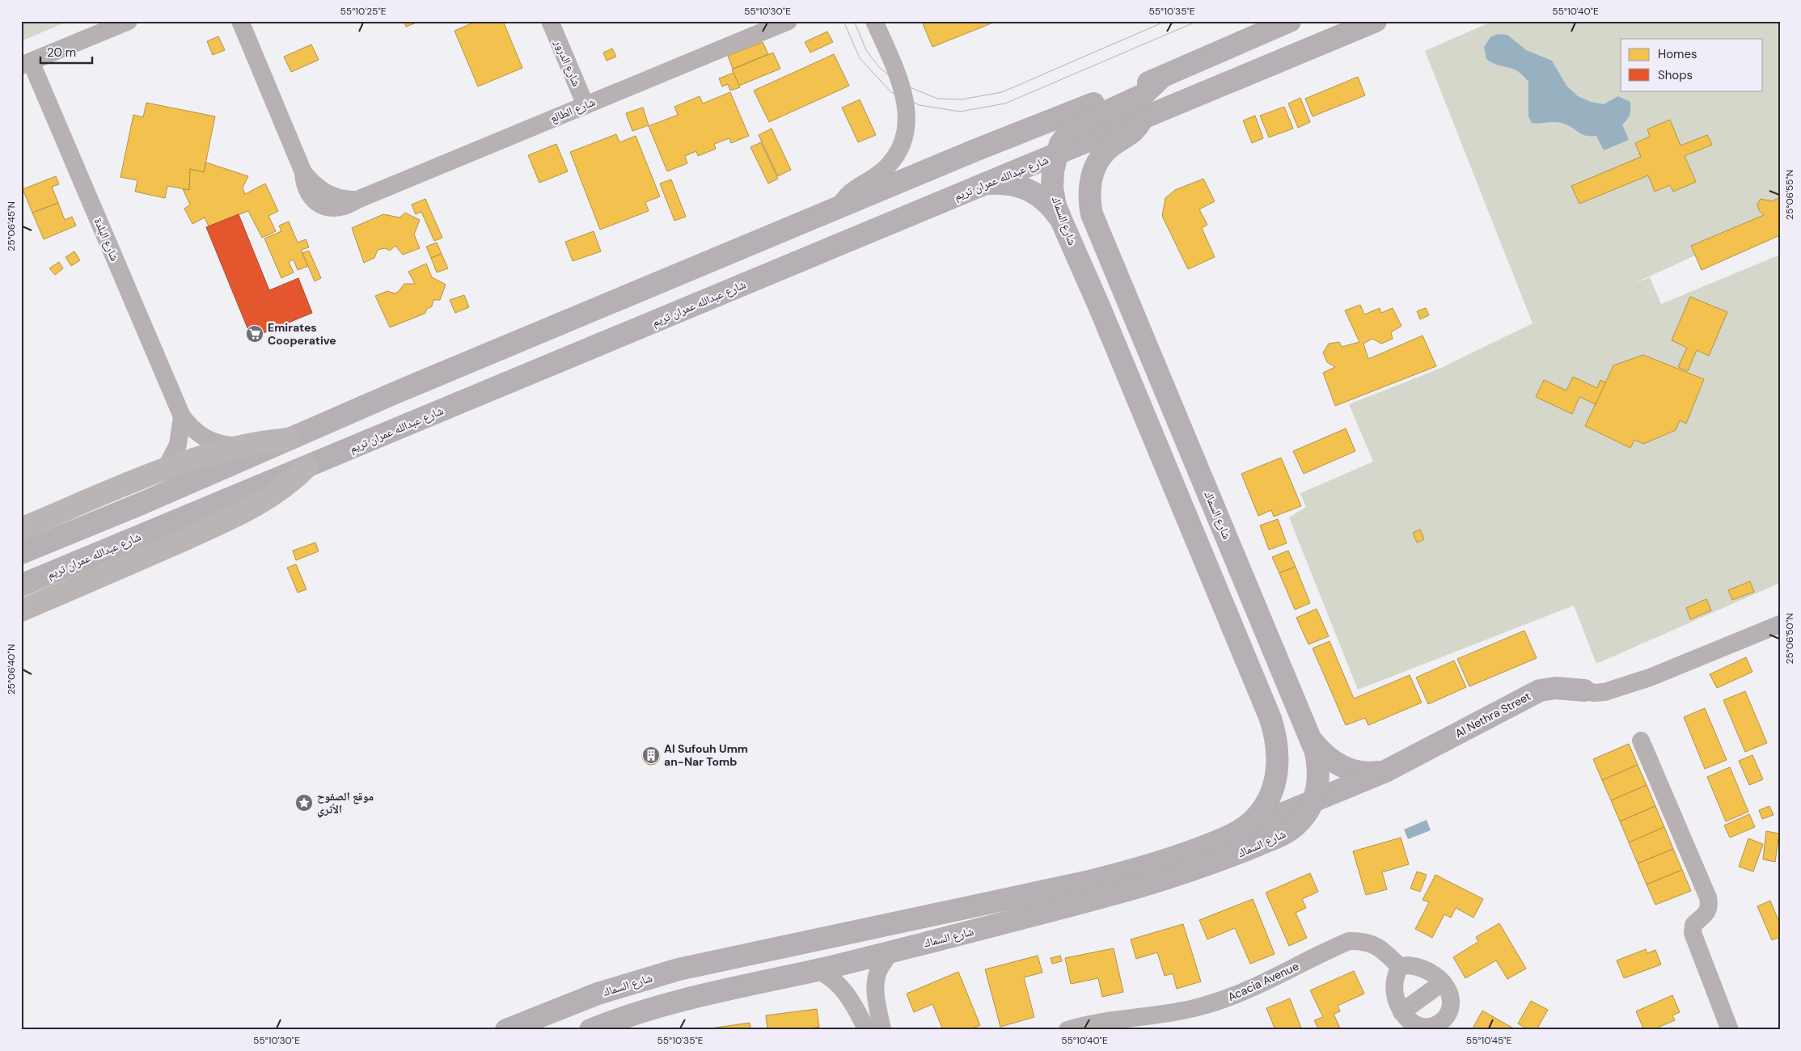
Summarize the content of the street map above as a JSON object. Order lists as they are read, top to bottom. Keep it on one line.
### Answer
{"streets":{"street":["شارع الدرور","شارع الطالع","شارع عبدالله عمران تريم","شارع السماك","شارع البلدة","Al Nethra Street","Acacia Avenue"]},"crossings":[["شارع الدرور","شارع الطالع"],["شارع عبدالله عمران تريم","شارع السماك"],["شارع السماك","Al Nethra Street"]],"places":{"supermarket":["Emirates Cooperative"],"building":["Al Sufouh Umm an-Nar Tomb"],"place":["موقع الصفوح الأثري"]},"legend":["Homes","Shops"],"scale_bar":"20 m","coordinates":["55°10'25\"E","55°10'30\"E","55°10'35\"E","55°10'40\"E","25°06'55\"N","25°06'45\"N","25°06'50\"N","25°06'40\"N","55°10'45\"E"]}
